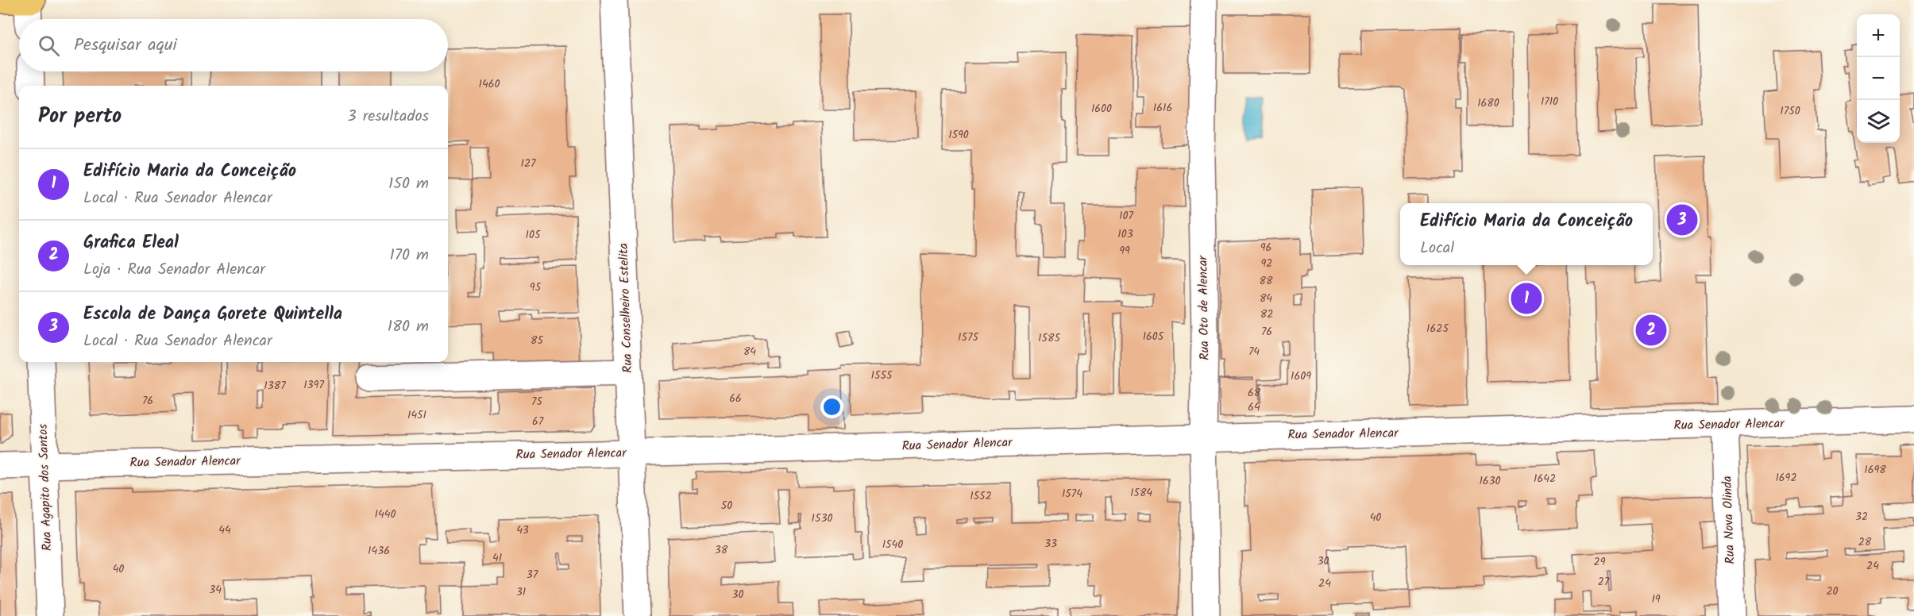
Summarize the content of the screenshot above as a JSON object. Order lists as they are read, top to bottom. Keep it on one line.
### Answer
{"streets":{"street":["Rua Conselheiro Estelita","Rua Oto de Alencar","Rua Senador Alencar","Rua Agapito dos Santos","Rua Nova Olinda"]},"crossings":[["Rua Conselheiro Estelita","Rua Senador Alencar"],["Rua Oto de Alencar","Rua Senador Alencar"],["Rua Senador Alencar","Rua Agapito dos Santos"],["Rua Senador Alencar","Rua Nova Olinda"]],"house_numbers":["1460","1710","1680","1616","1600","1750","1590","127","107","103","105","96","99","92","88","95","84","82","1625","76","1605","1575","1585","85","84","74","1555","1609","1397","1387","68","66","76","75","64","1451","67","1698","1692","1642","1630","1584","1574","1552","50","1440","32","40","1530","44","43","28","33","1540","38","1436","41","30","29","24","40","37","27","24","34","20","31","30","19"],"page":{"map_buttons":["+","−"],"search":"Pesquisar aqui","heading":["Por perto","3 resultados"],"list":[{"mark":"1","name":"Edifício Maria da Conceição","note":"Local · Rua Senador Alencar","value":"150 m"},{"mark":"2","name":"Grafica Eleal","note":"Loja · Rua Senador Alencar","value":"170 m"},{"mark":"3","name":"Escola de Dança Gorete Quintella","note":"Local · Rua Senador Alencar","value":"180 m"}],"pins":["3","1","2"],"popup":["Edifício Maria da Conceição","Local"]}}
